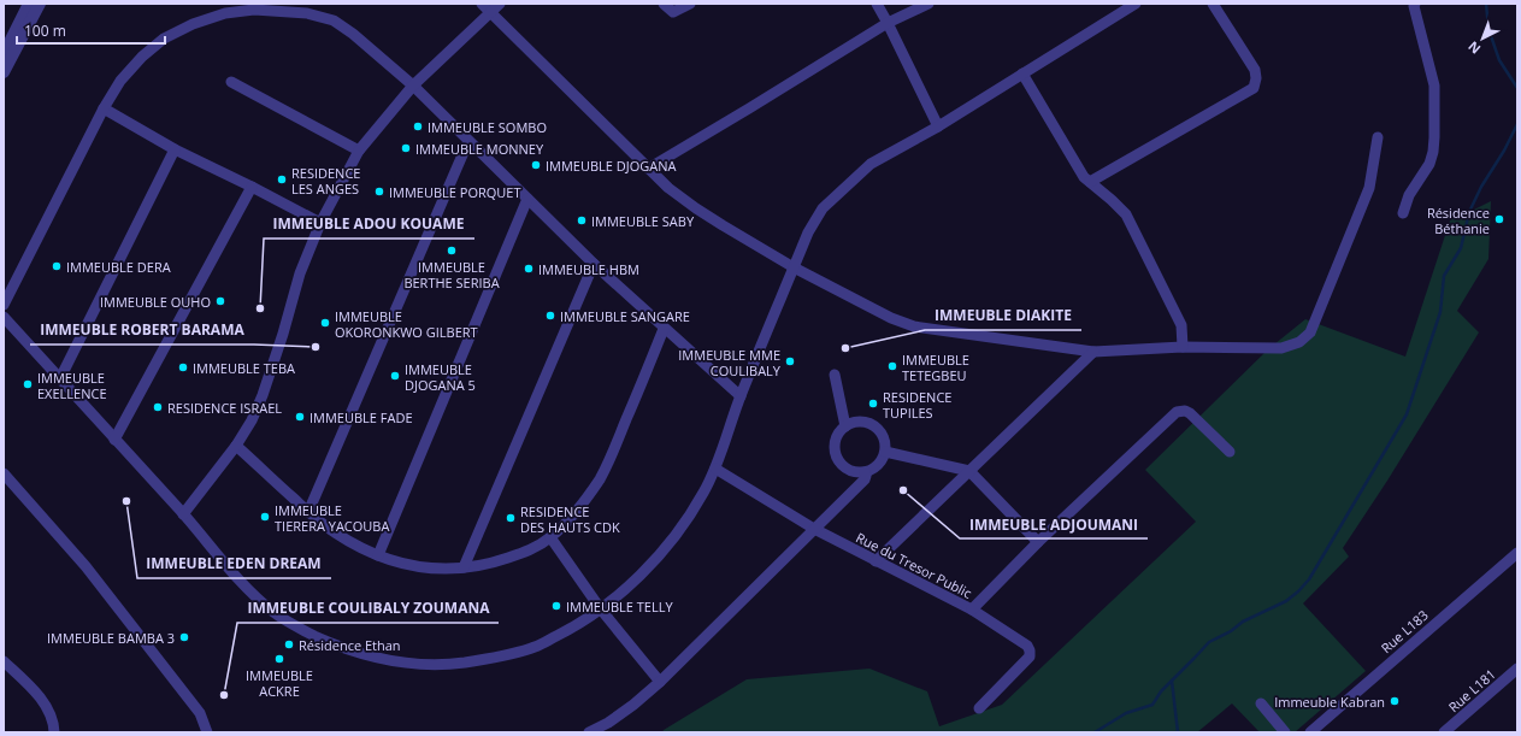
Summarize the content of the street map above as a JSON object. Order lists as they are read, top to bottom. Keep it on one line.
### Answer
{"streets":{"street":["Rue du Tresor Public","Rue L183","Rue L181"]},"places":["IMMEUBLE SOMBO","IMMEUBLE MONNEY","IMMEUBLE DJOGANA","RESIDENCE LES ANGES","IMMEUBLE PORQUET","Résidence Béthanie","IMMEUBLE SABY","IMMEUBLE BERTHE SERIBA","IMMEUBLE DERA","IMMEUBLE HBM","IMMEUBLE OUHO","IMMEUBLE ADOU KOUAME","IMMEUBLE SANGARE","IMMEUBLE OKORONKWO GILBERT","IMMEUBLE ROBERT BARAMA","IMMEUBLE DIAKITE","IMMEUBLE MME COULIBALY","IMMEUBLE TETEGBEU","IMMEUBLE TEBA","IMMEUBLE DJOGANA 5","IMMEUBLE EXELLENCE","RESIDENCE TUPILES","RESIDENCE ISRAEL","IMMEUBLE FADE","IMMEUBLE ADJOUMANI","IMMEUBLE EDEN DREAM","IMMEUBLE TIERERA YACOUBA","RESIDENCE DES HAUTS CDK","IMMEUBLE TELLY","IMMEUBLE BAMBA 3","Résidence Ethan","IMMEUBLE ACKRE","IMMEUBLE COULIBALY ZOUMANA","Immeuble Kabran"],"scale_bar":"100 m","north":"bottom left"}
